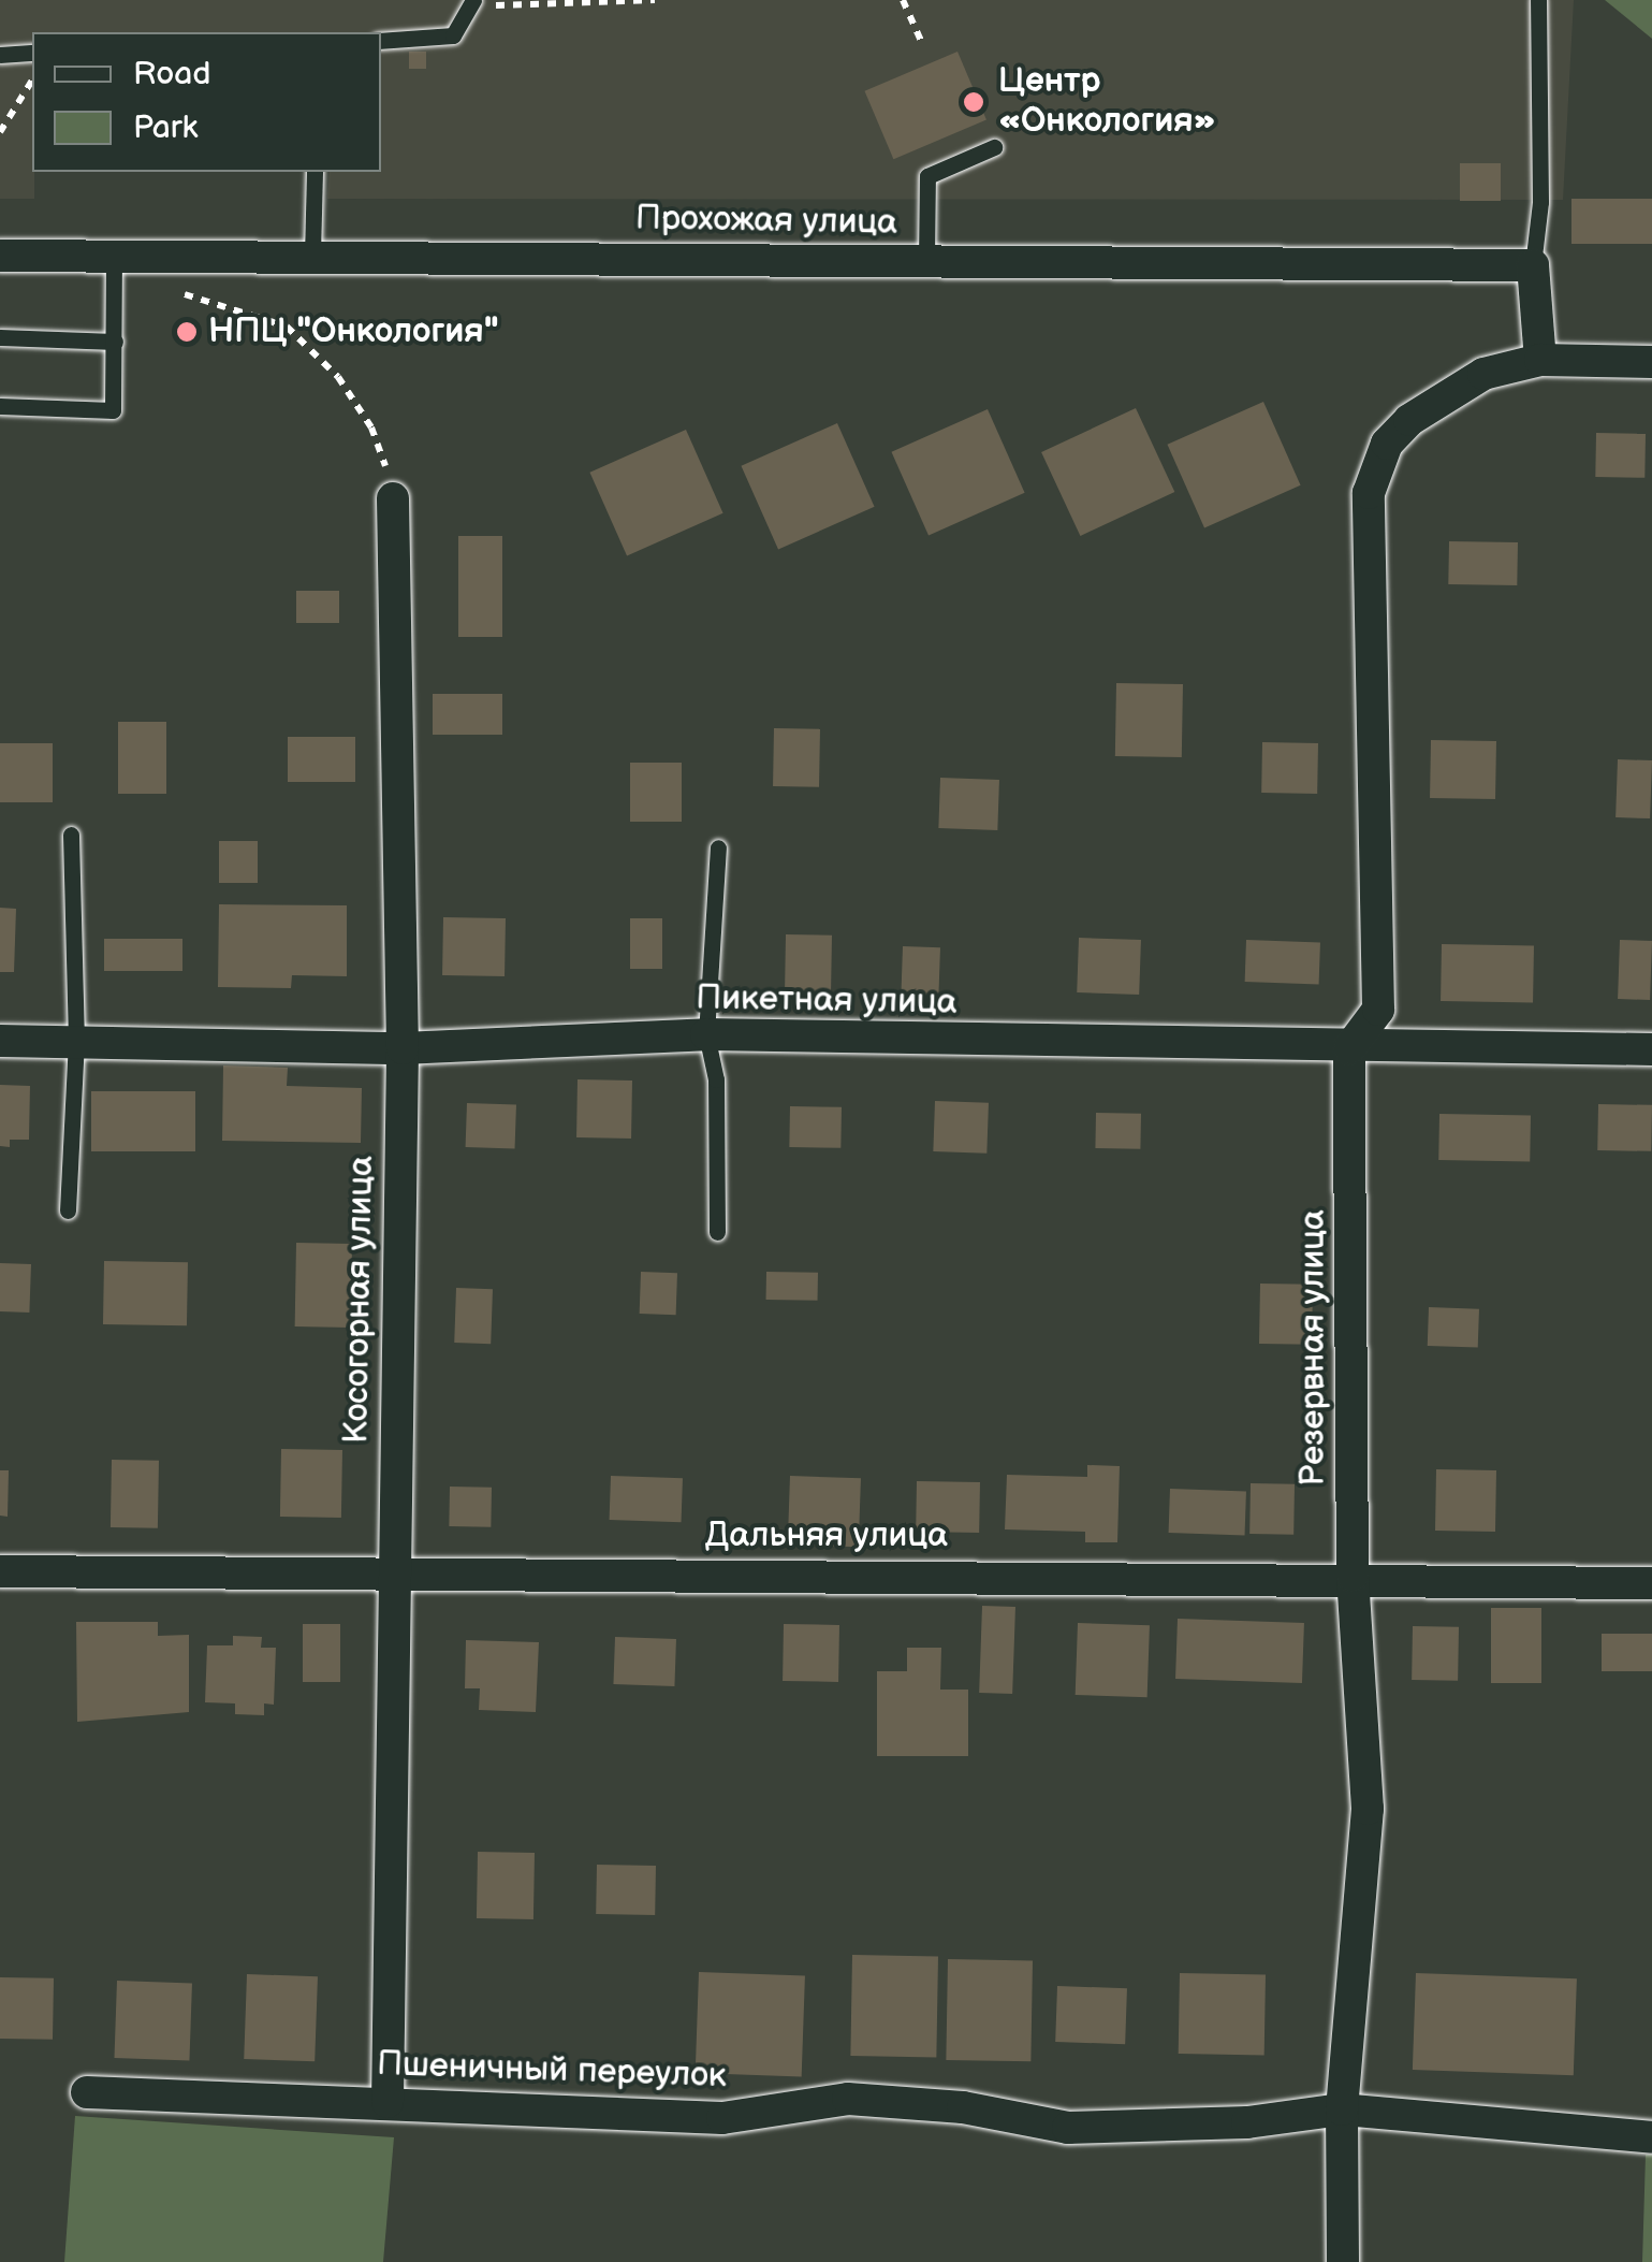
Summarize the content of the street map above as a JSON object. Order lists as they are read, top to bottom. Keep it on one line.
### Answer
{"streets":{"street":["Прохожая улица","Пикетная улица","Косогорная улица","Резервная улица","Дальняя улица","Пшеничный переулок"]},"crossings":[["Пикетная улица","Косогорная улица"],["Пикетная улица","Резервная улица"],["Косогорная улица","Дальняя улица"],["Косогорная улица","Пшеничный переулок"],["Резервная улица","Дальняя улица"],["Резервная улица","Пшеничный переулок"]],"places":["Центр «Онкология»","НПЦ \"Онкология\""],"legend":["Road","Park"]}
